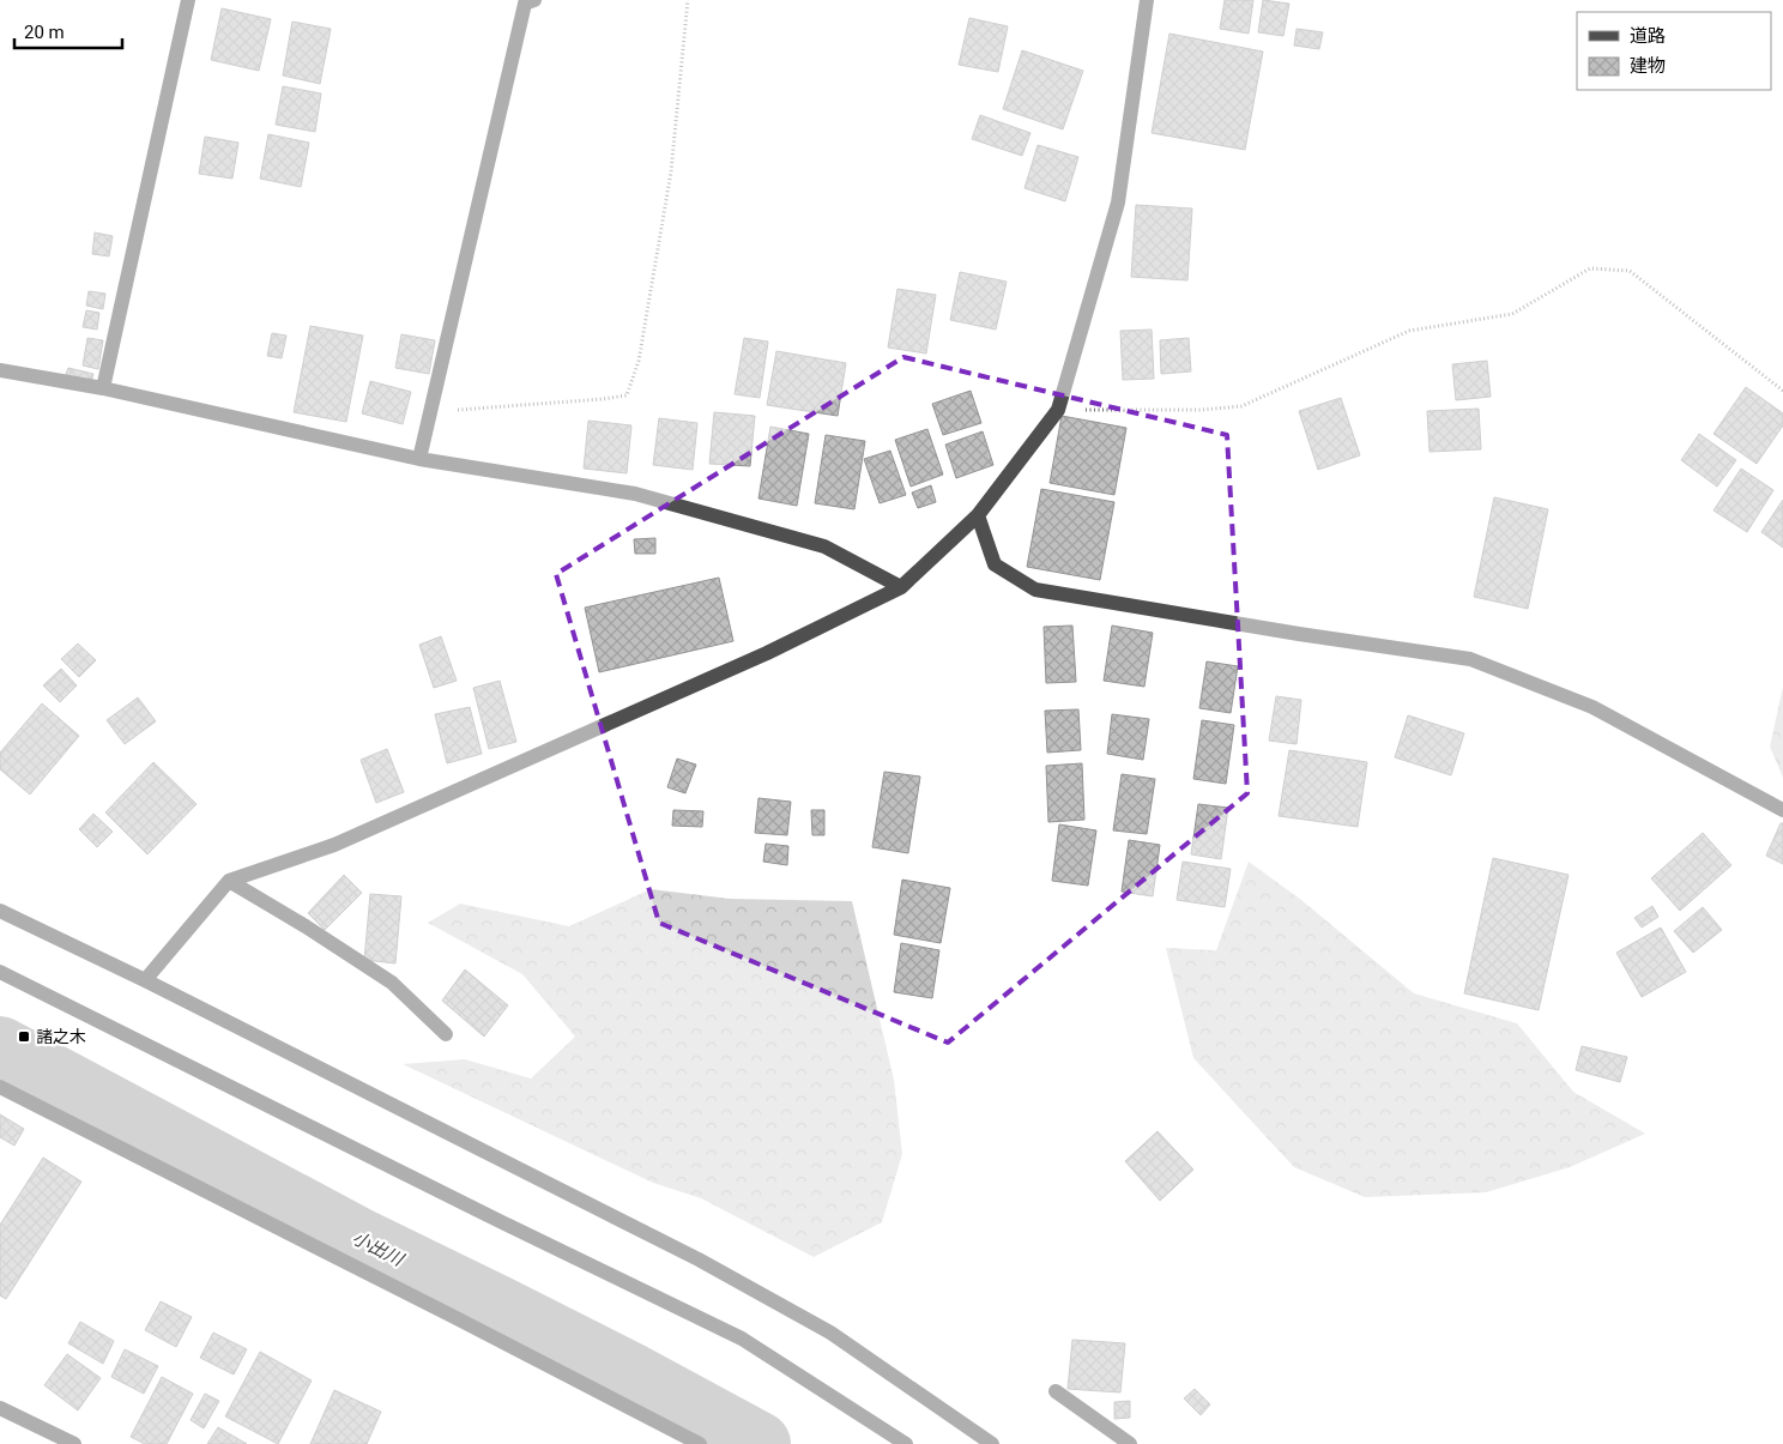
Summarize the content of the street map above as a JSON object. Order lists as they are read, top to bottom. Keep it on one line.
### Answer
{"water":["小出川"],"places":{"transit":["諸之木"]},"legend":["道路","建物"],"scale_bar":"20 m"}
